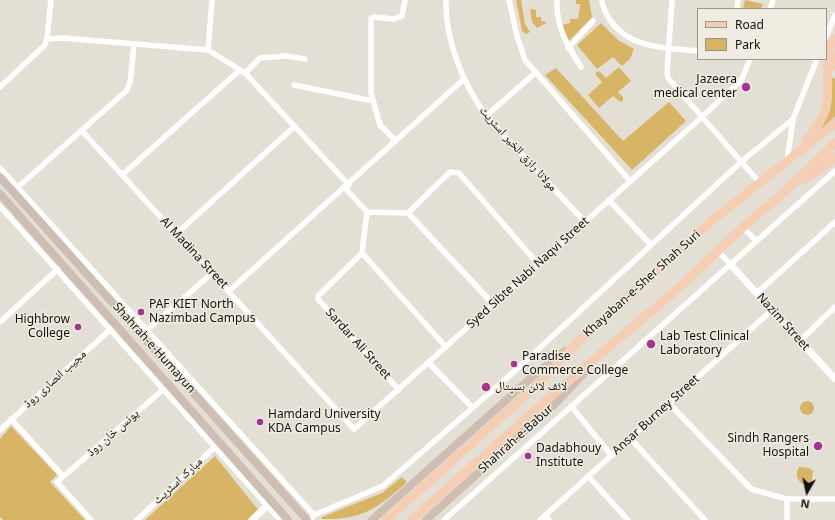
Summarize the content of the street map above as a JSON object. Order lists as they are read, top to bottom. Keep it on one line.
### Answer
{"streets":{"main road":["Khayaban-e-Sher Shah Suri","Shahrah-e-Humayun","Shahrah-e-Babur"],"street":["مولانا رازق الخیر اسٹریٹ","Al Madina Street","Syed Sibte Nabi Naqvi Street","Nazim Street","Sardar Ali Street","مجیب انصاری روڈ","Ansar Burney Street","یونس خان روڈ","مبارک اسٹریٹ"]},"crossings":[["مولانا رازق الخیر اسٹریٹ","Syed Sibte Nabi Naqvi Street"],["Al Madina Street","Syed Sibte Nabi Naqvi Street"],["Syed Sibte Nabi Naqvi Street","Sardar Ali Street"],["Khayaban-e-Sher Shah Suri","Shahrah-e-Babur"],["Nazim Street","Ansar Burney Street"],["Shahrah-e-Humayun","مجیب انصاری روڈ"],["Shahrah-e-Humayun","یونس خان روڈ"],["Shahrah-e-Humayun","مبارک اسٹریٹ"]],"places":["Jazeera medical center","PAF KIET North Nazimbad Campus","Highbrow College","Lab Test Clinical Laboratory","Paradise Commerce College","لائف لائن ہسپتال","Hamdard University KDA Campus","Sindh Rangers Hospital","Dadabhouy Institute"],"legend":["Road","Park"],"north":"bottom"}
